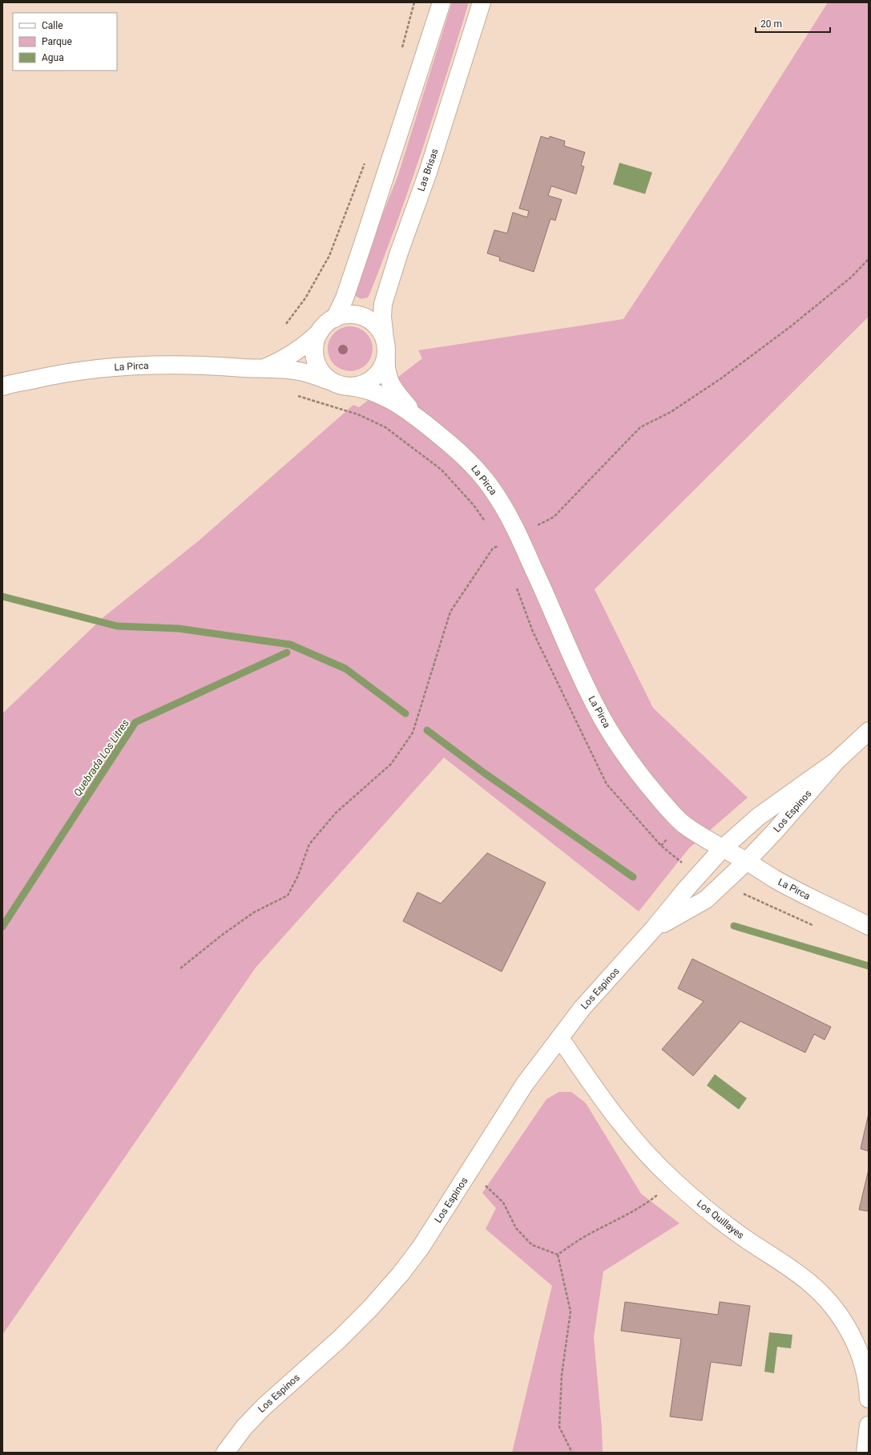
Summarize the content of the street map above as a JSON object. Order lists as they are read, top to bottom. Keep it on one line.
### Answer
{"streets":{"street":["Las Brisas","La Pirca","Los Espinos","Los Quillayes"]},"crossings":[["Las Brisas","La Pirca"],["La Pirca","Los Espinos"],["Los Espinos","Los Quillayes"]],"water":["Quebrada Los Litres"],"legend":["Calle","Parque","Agua"],"scale_bar":"20 m"}
